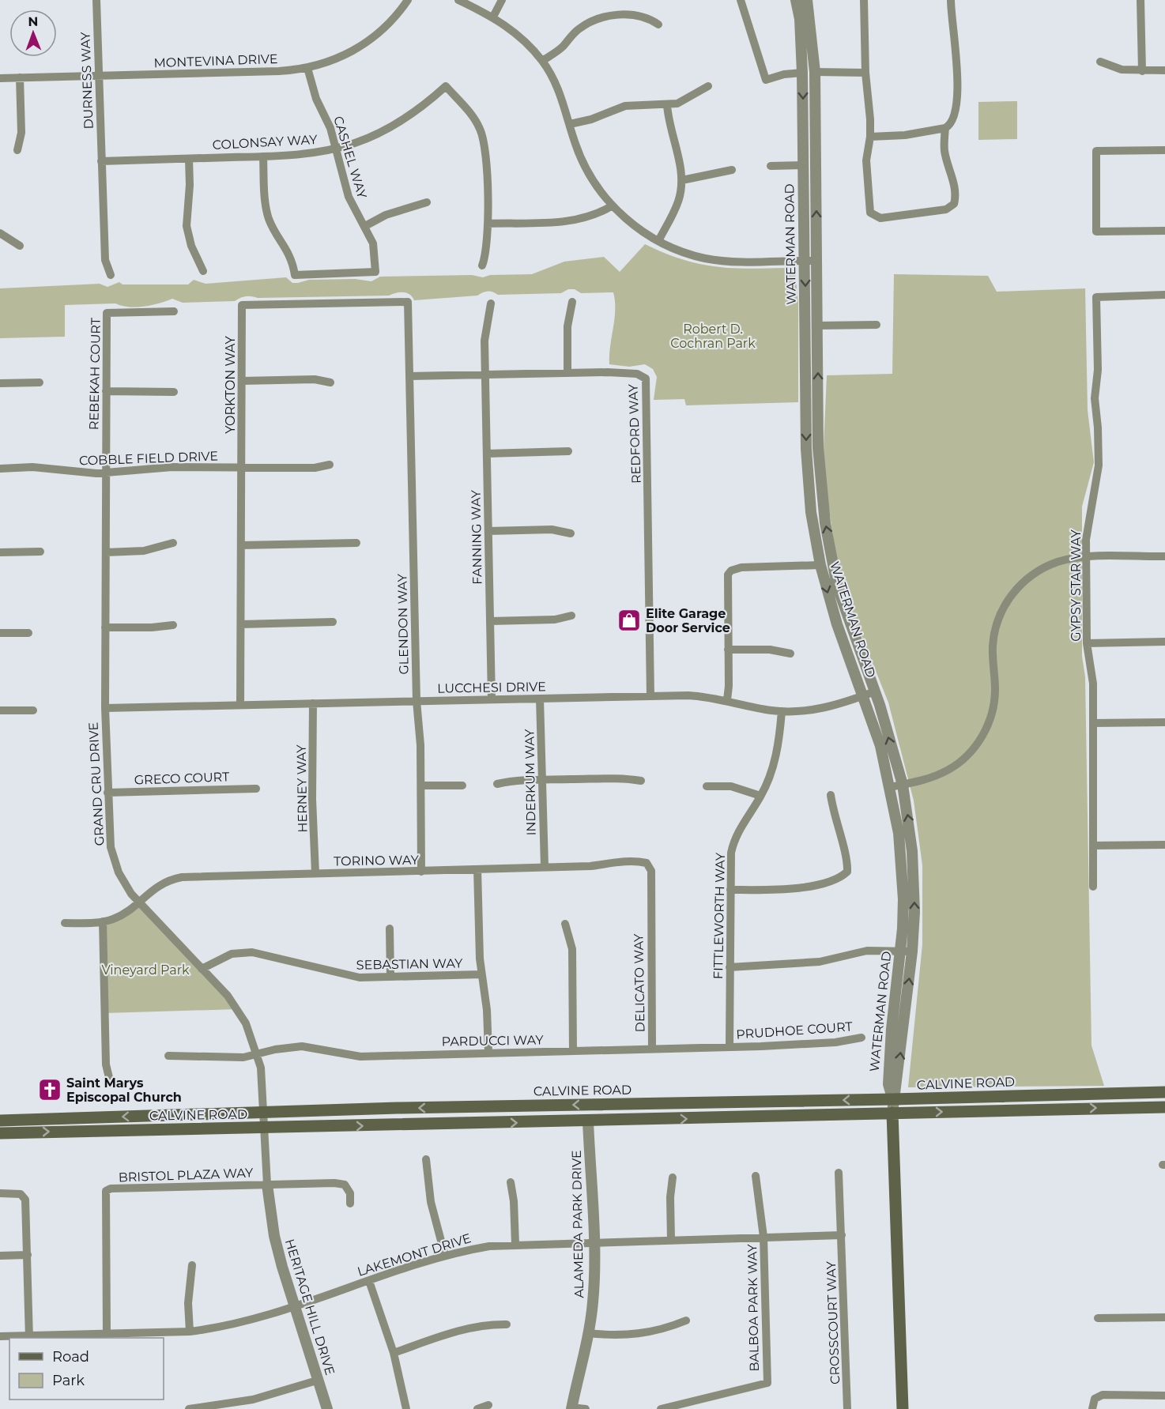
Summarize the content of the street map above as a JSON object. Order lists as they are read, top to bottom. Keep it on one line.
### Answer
{"streets":{"main road":["WATERMAN ROAD","CALVINE ROAD"],"street":["MONTEVINA DRIVE","DURNESS WAY","COLONSAY WAY","CASHEL WAY","REBEKAH COURT","YORKTON WAY","REDFORD WAY","COBBLE FIELD DRIVE","FANNING WAY","GYPSY STAR WAY","GLENDON WAY","LUCCHESI DRIVE","GRECO COURT","INDERKUM WAY","GRAND CRU DRIVE","HERNEY WAY","TORINO WAY","FITTLEWORTH WAY","SEBASTIAN WAY","DELICATO WAY","PRUDHOE COURT","PARDUCCI WAY","BRISTOL PLAZA WAY","ALAMEDA PARK DRIVE","LAKEMONT DRIVE","HERITAGE HILL DRIVE","BALBOA PARK WAY","CROSSCOURT WAY"]},"crossings":[["MONTEVINA DRIVE","DURNESS WAY"],["MONTEVINA DRIVE","CASHEL WAY"],["DURNESS WAY","COLONSAY WAY"],["COLONSAY WAY","CASHEL WAY"],["WATERMAN ROAD","LUCCHESI DRIVE"],["WATERMAN ROAD","CALVINE ROAD"],["REBEKAH COURT","COBBLE FIELD DRIVE"],["REBEKAH COURT","GRAND CRU DRIVE"],["YORKTON WAY","REDFORD WAY"],["YORKTON WAY","COBBLE FIELD DRIVE"],["YORKTON WAY","GLENDON WAY"],["YORKTON WAY","LUCCHESI DRIVE"],["REDFORD WAY","FANNING WAY"],["REDFORD WAY","GLENDON WAY"],["REDFORD WAY","LUCCHESI DRIVE"],["COBBLE FIELD DRIVE","GRAND CRU DRIVE"],["FANNING WAY","LUCCHESI DRIVE"],["GLENDON WAY","LUCCHESI DRIVE"],["GLENDON WAY","TORINO WAY"],["LUCCHESI DRIVE","INDERKUM WAY"],["LUCCHESI DRIVE","GRAND CRU DRIVE"],["LUCCHESI DRIVE","HERNEY WAY"],["LUCCHESI DRIVE","FITTLEWORTH WAY"],["GRECO COURT","GRAND CRU DRIVE"],["INDERKUM WAY","TORINO WAY"],["GRAND CRU DRIVE","TORINO WAY"],["GRAND CRU DRIVE","SEBASTIAN WAY"],["GRAND CRU DRIVE","PARDUCCI WAY"],["GRAND CRU DRIVE","CALVINE ROAD"],["GRAND CRU DRIVE","HERITAGE HILL DRIVE"],["HERNEY WAY","TORINO WAY"],["TORINO WAY","DELICATO WAY"],["FITTLEWORTH WAY","PRUDHOE COURT"],["FITTLEWORTH WAY","PARDUCCI WAY"],["DELICATO WAY","PARDUCCI WAY"],["PRUDHOE COURT","PARDUCCI WAY"],["CALVINE ROAD","ALAMEDA PARK DRIVE"],["CALVINE ROAD","HERITAGE HILL DRIVE"],["BRISTOL PLAZA WAY","LAKEMONT DRIVE"],["BRISTOL PLAZA WAY","HERITAGE HILL DRIVE"],["ALAMEDA PARK DRIVE","LAKEMONT DRIVE"],["LAKEMONT DRIVE","HERITAGE HILL DRIVE"],["LAKEMONT DRIVE","BALBOA PARK WAY"],["LAKEMONT DRIVE","CROSSCOURT WAY"]],"parks":["Robert D. Cochran Park","Vineyard Park"],"places":{"shop":["Elite Garage Door Service"],"church":["Saint Marys Episcopal Church"]},"legend":["Road","Park"],"north":"top"}
